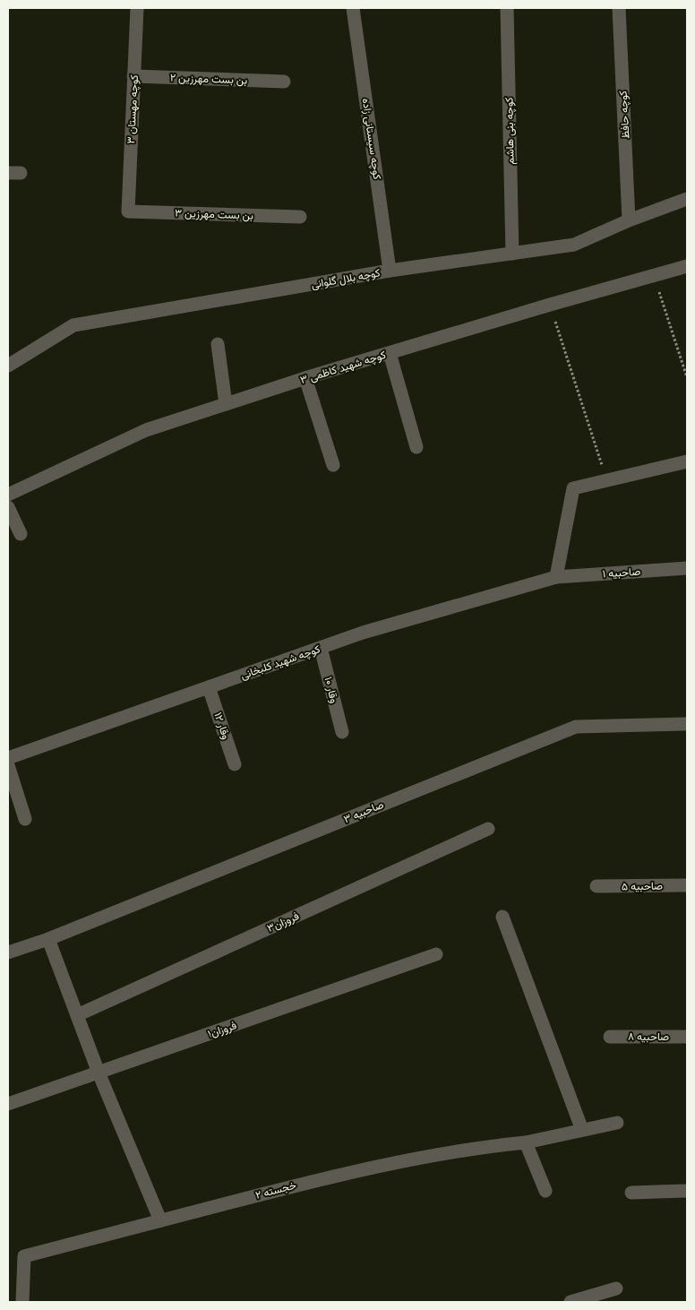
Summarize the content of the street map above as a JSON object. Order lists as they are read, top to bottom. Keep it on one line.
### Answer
{"streets":{"street":["بن بست مهرزین ۲","کوچه مهستان ۳","کوچه حافظ","کوچه بنی هاشم","کوچه سیستانی زاده","بن بست مهرزین ۳","کوچه بلال گلوانی","کوچه شهید کاظمی ۳","صاحبیه ۱","کوچه شهید کلبخانی","وقار ۱۰","وقار ۱۲","صاحبیه ۳","صاحبیه ۵","فروزان۳","فروزان۱","صاحبیه ۸","خجسته ۲"]},"crossings":[["بن بست مهرزین ۲","کوچه مهستان ۳"],["کوچه مهستان ۳","بن بست مهرزین ۳"],["کوچه حافظ","کوچه بلال گلوانی"],["کوچه بنی هاشم","کوچه بلال گلوانی"],["کوچه سیستانی زاده","کوچه بلال گلوانی"],["صاحبیه ۱","کوچه شهید کلبخانی"],["کوچه شهید کلبخانی","وقار ۱۰"],["کوچه شهید کلبخانی","وقار ۱۲"]]}
